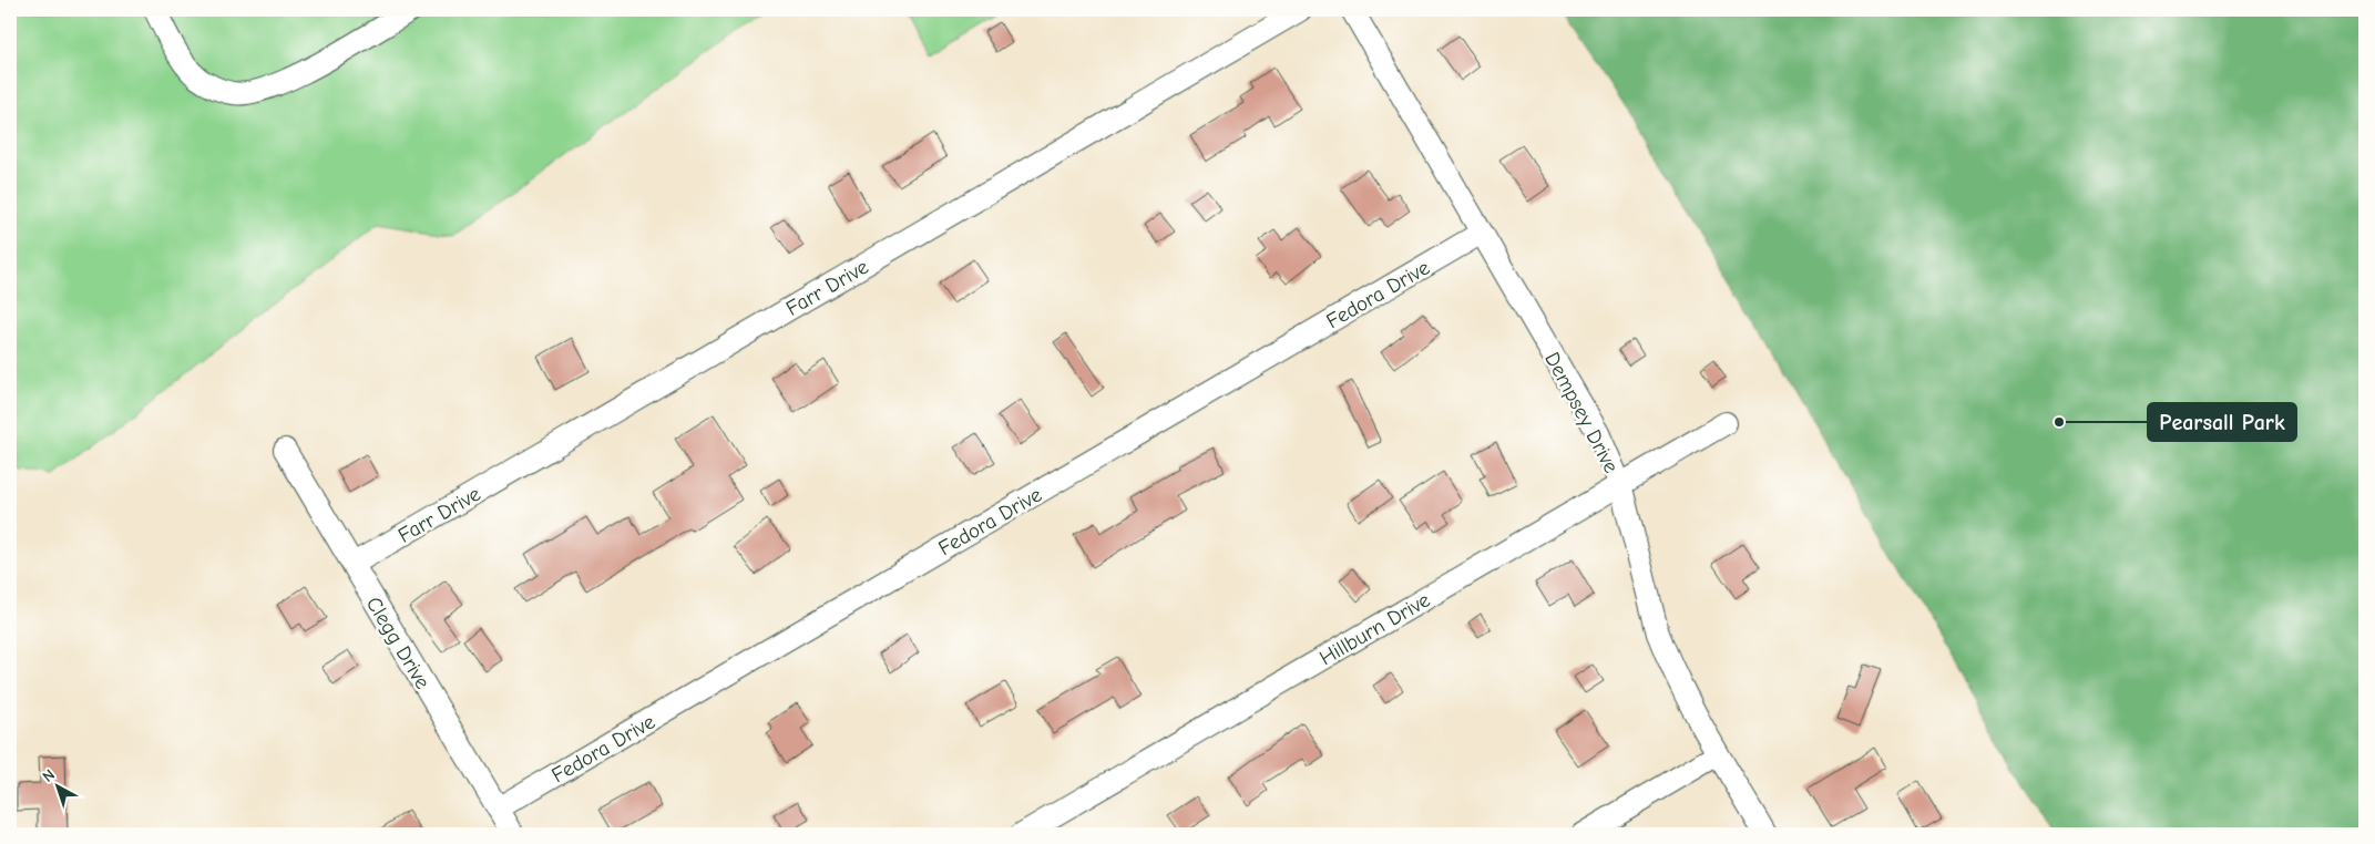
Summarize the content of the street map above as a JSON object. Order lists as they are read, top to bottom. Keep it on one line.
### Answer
{"streets":{"street":["Farr Drive","Fedora Drive","Dempsey Drive","Hillburn Drive","Clegg Drive"]},"crossings":[["Farr Drive","Clegg Drive"],["Fedora Drive","Dempsey Drive"],["Fedora Drive","Clegg Drive"],["Dempsey Drive","Hillburn Drive"]],"places":["Pearsall Park"],"north":"top left"}
